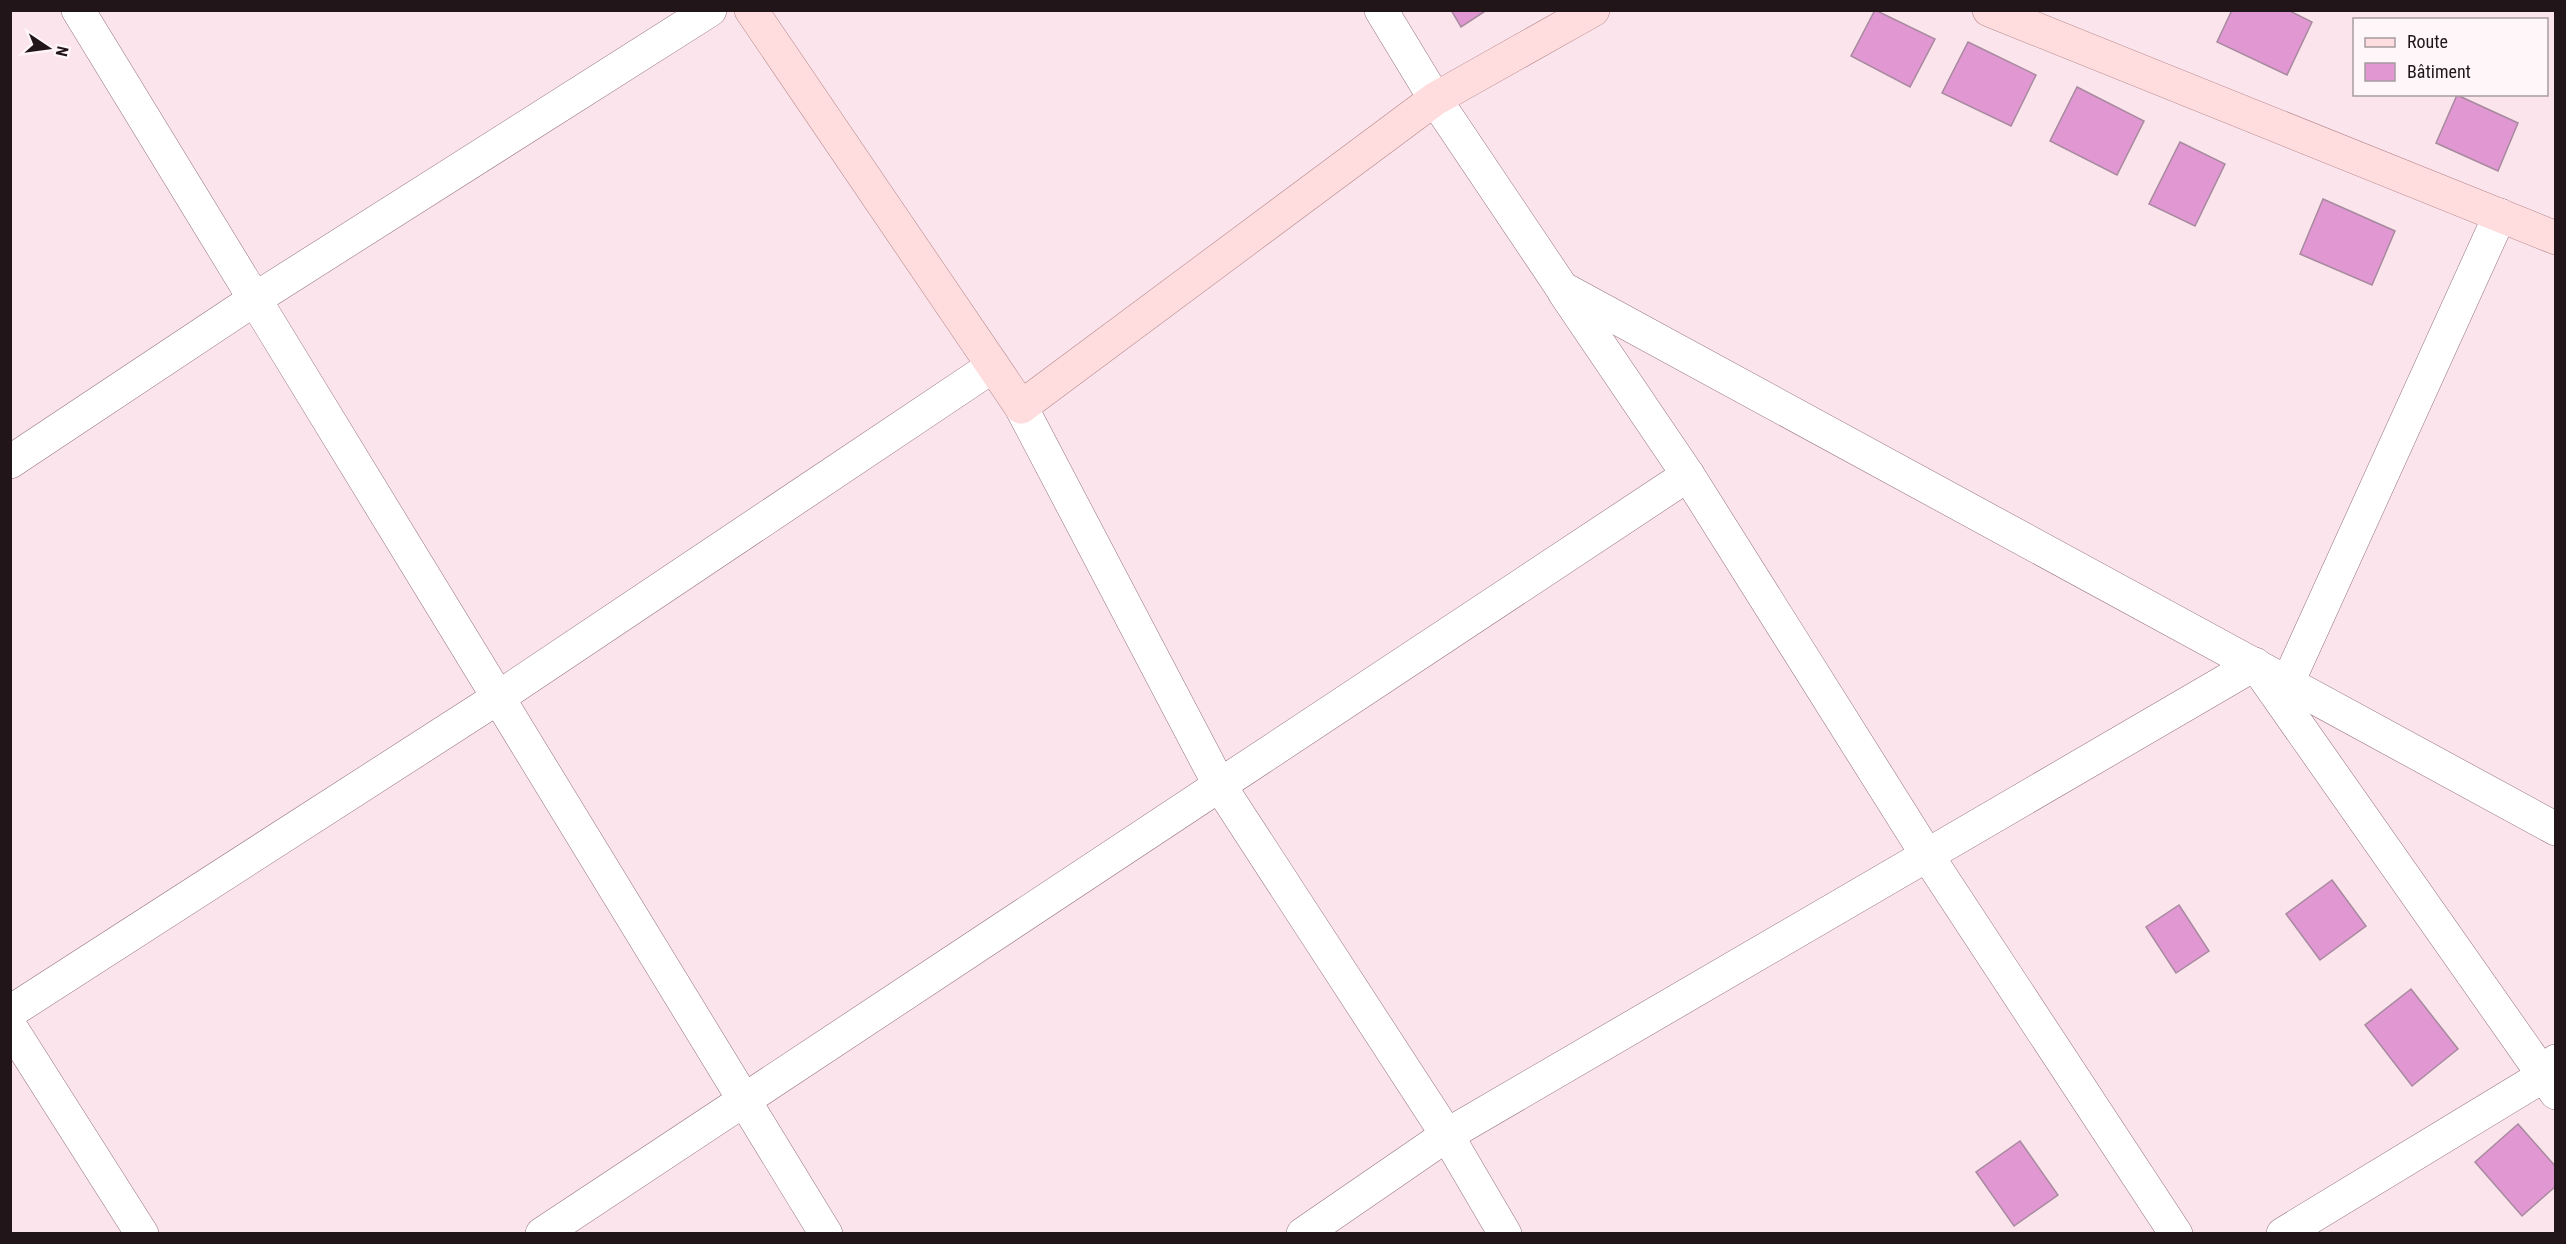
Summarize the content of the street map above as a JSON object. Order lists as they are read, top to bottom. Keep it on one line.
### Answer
{"legend":["Route","Bâtiment"],"north":"right"}
